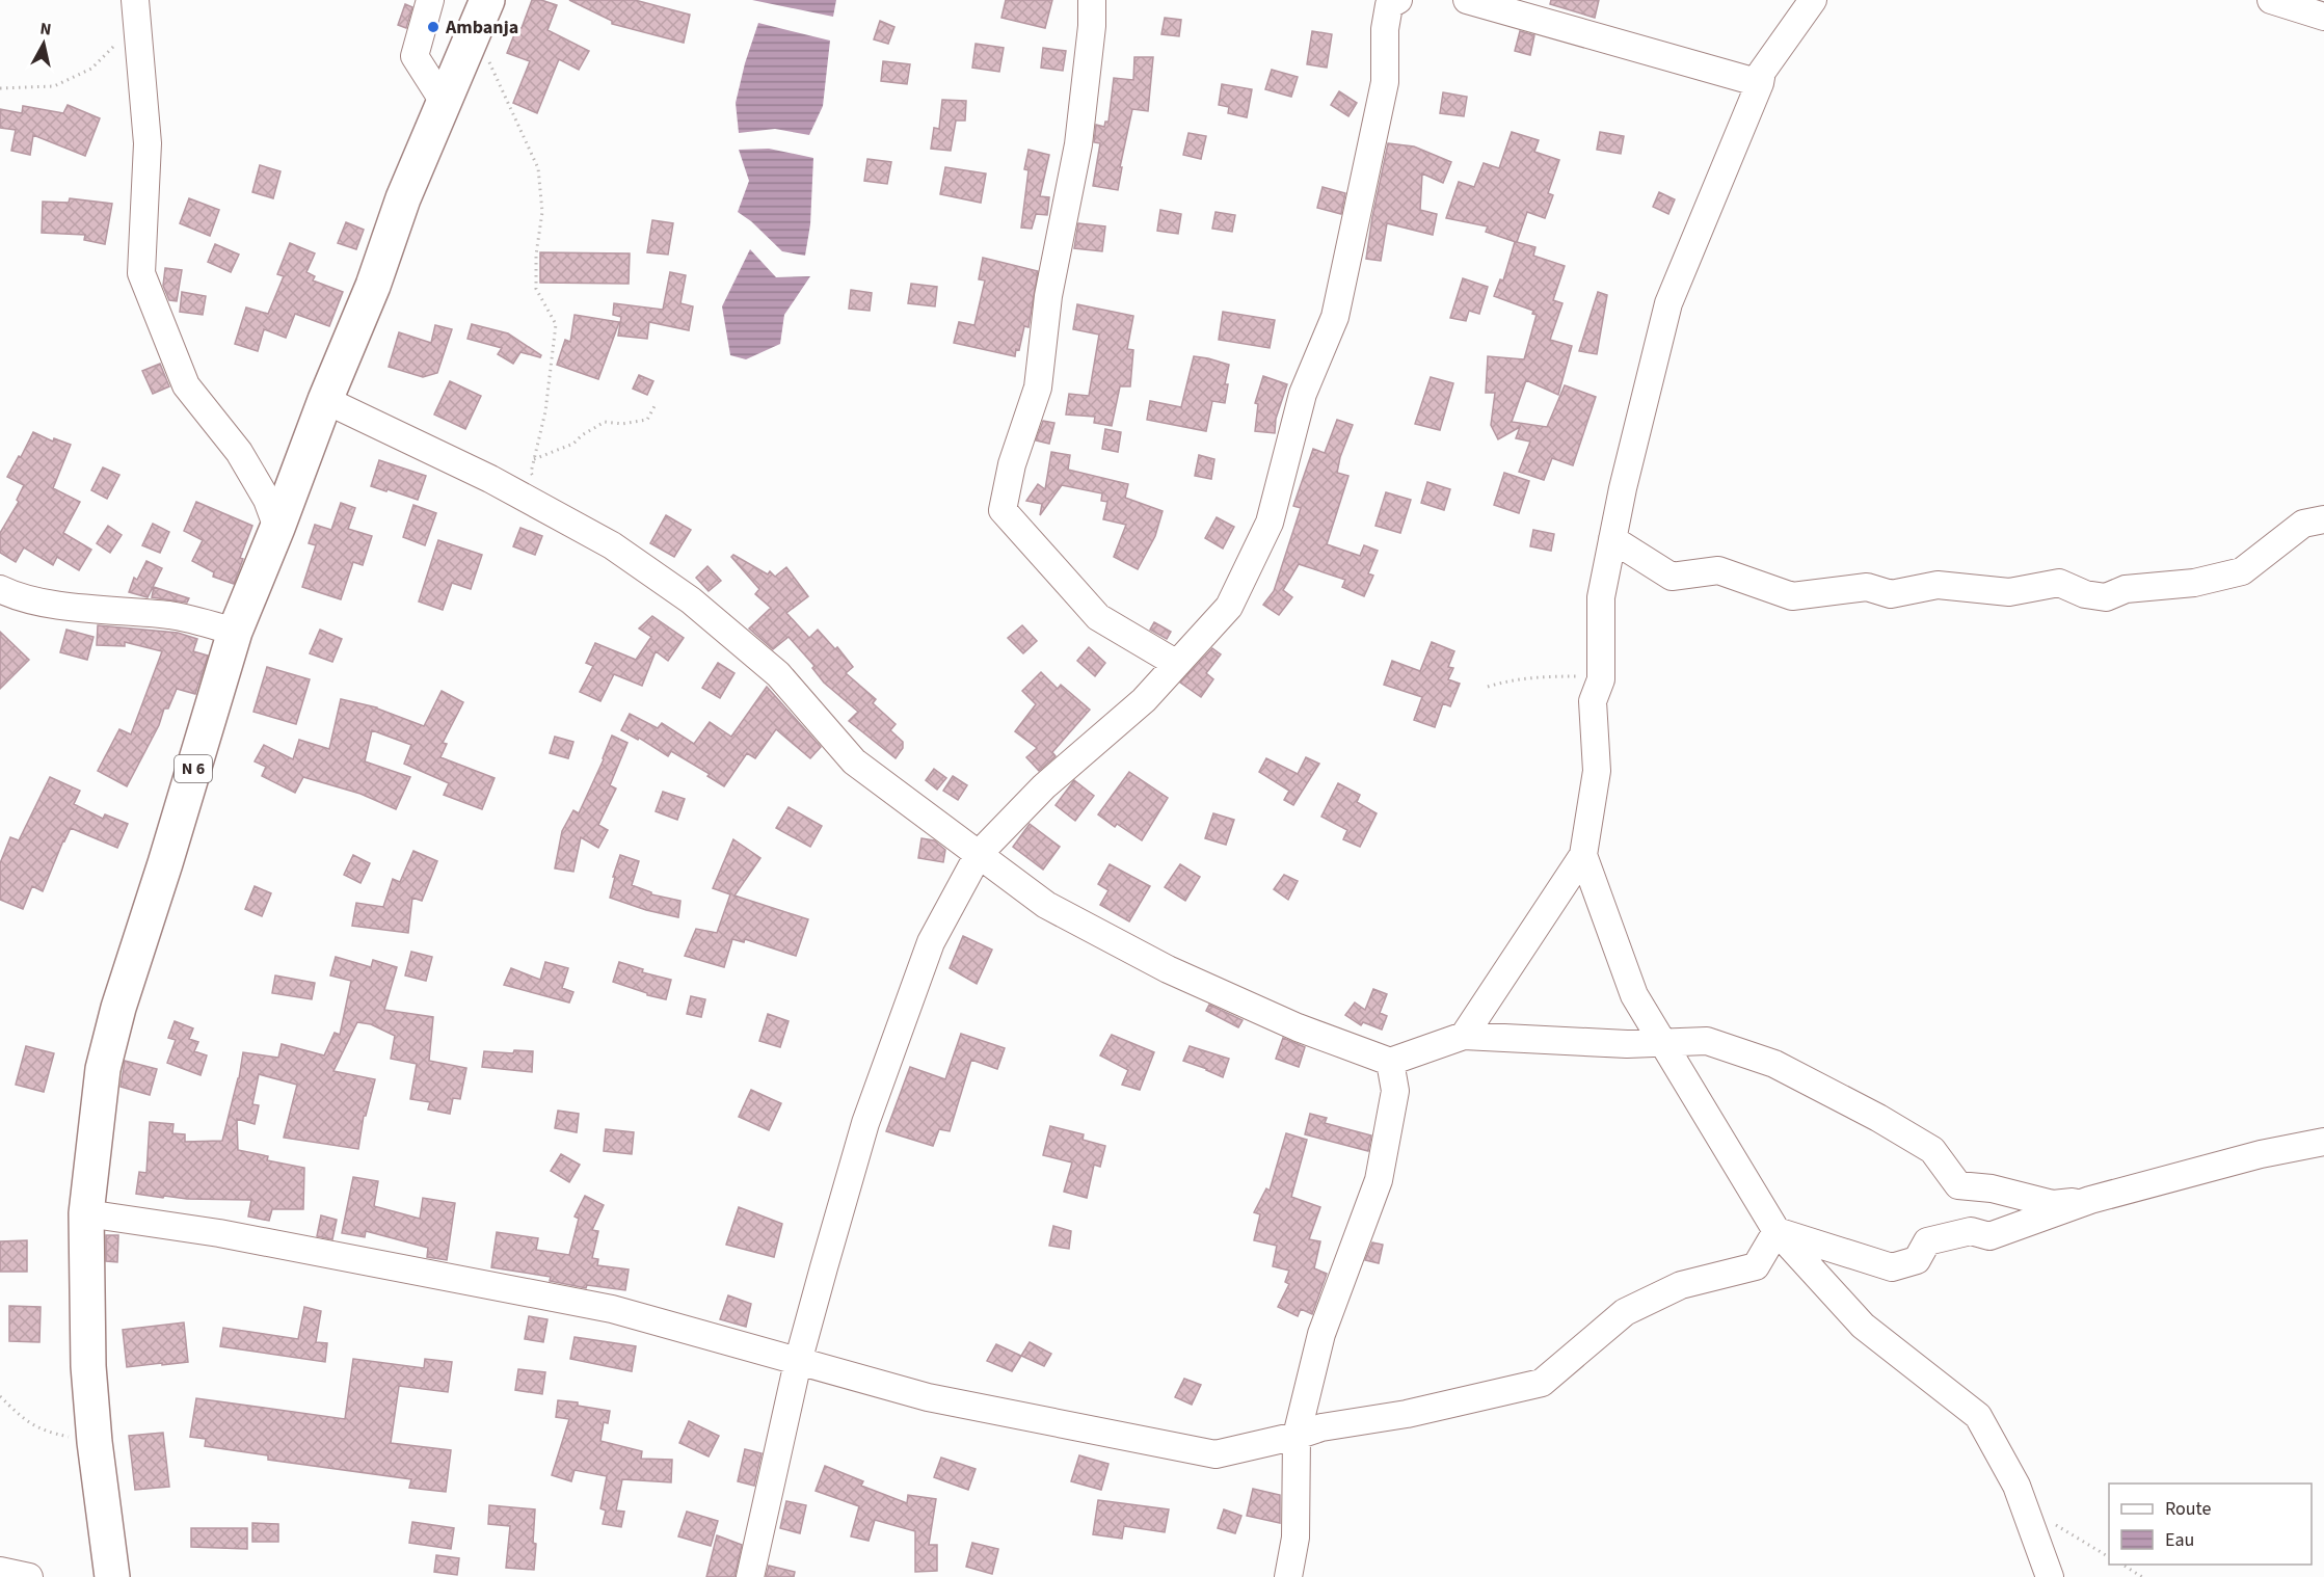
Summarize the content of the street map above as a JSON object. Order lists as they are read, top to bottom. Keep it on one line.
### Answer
{"streets":{"main road":["N 6"]},"places":["Ambanja"],"legend":["Route","Eau"],"north":"top"}
